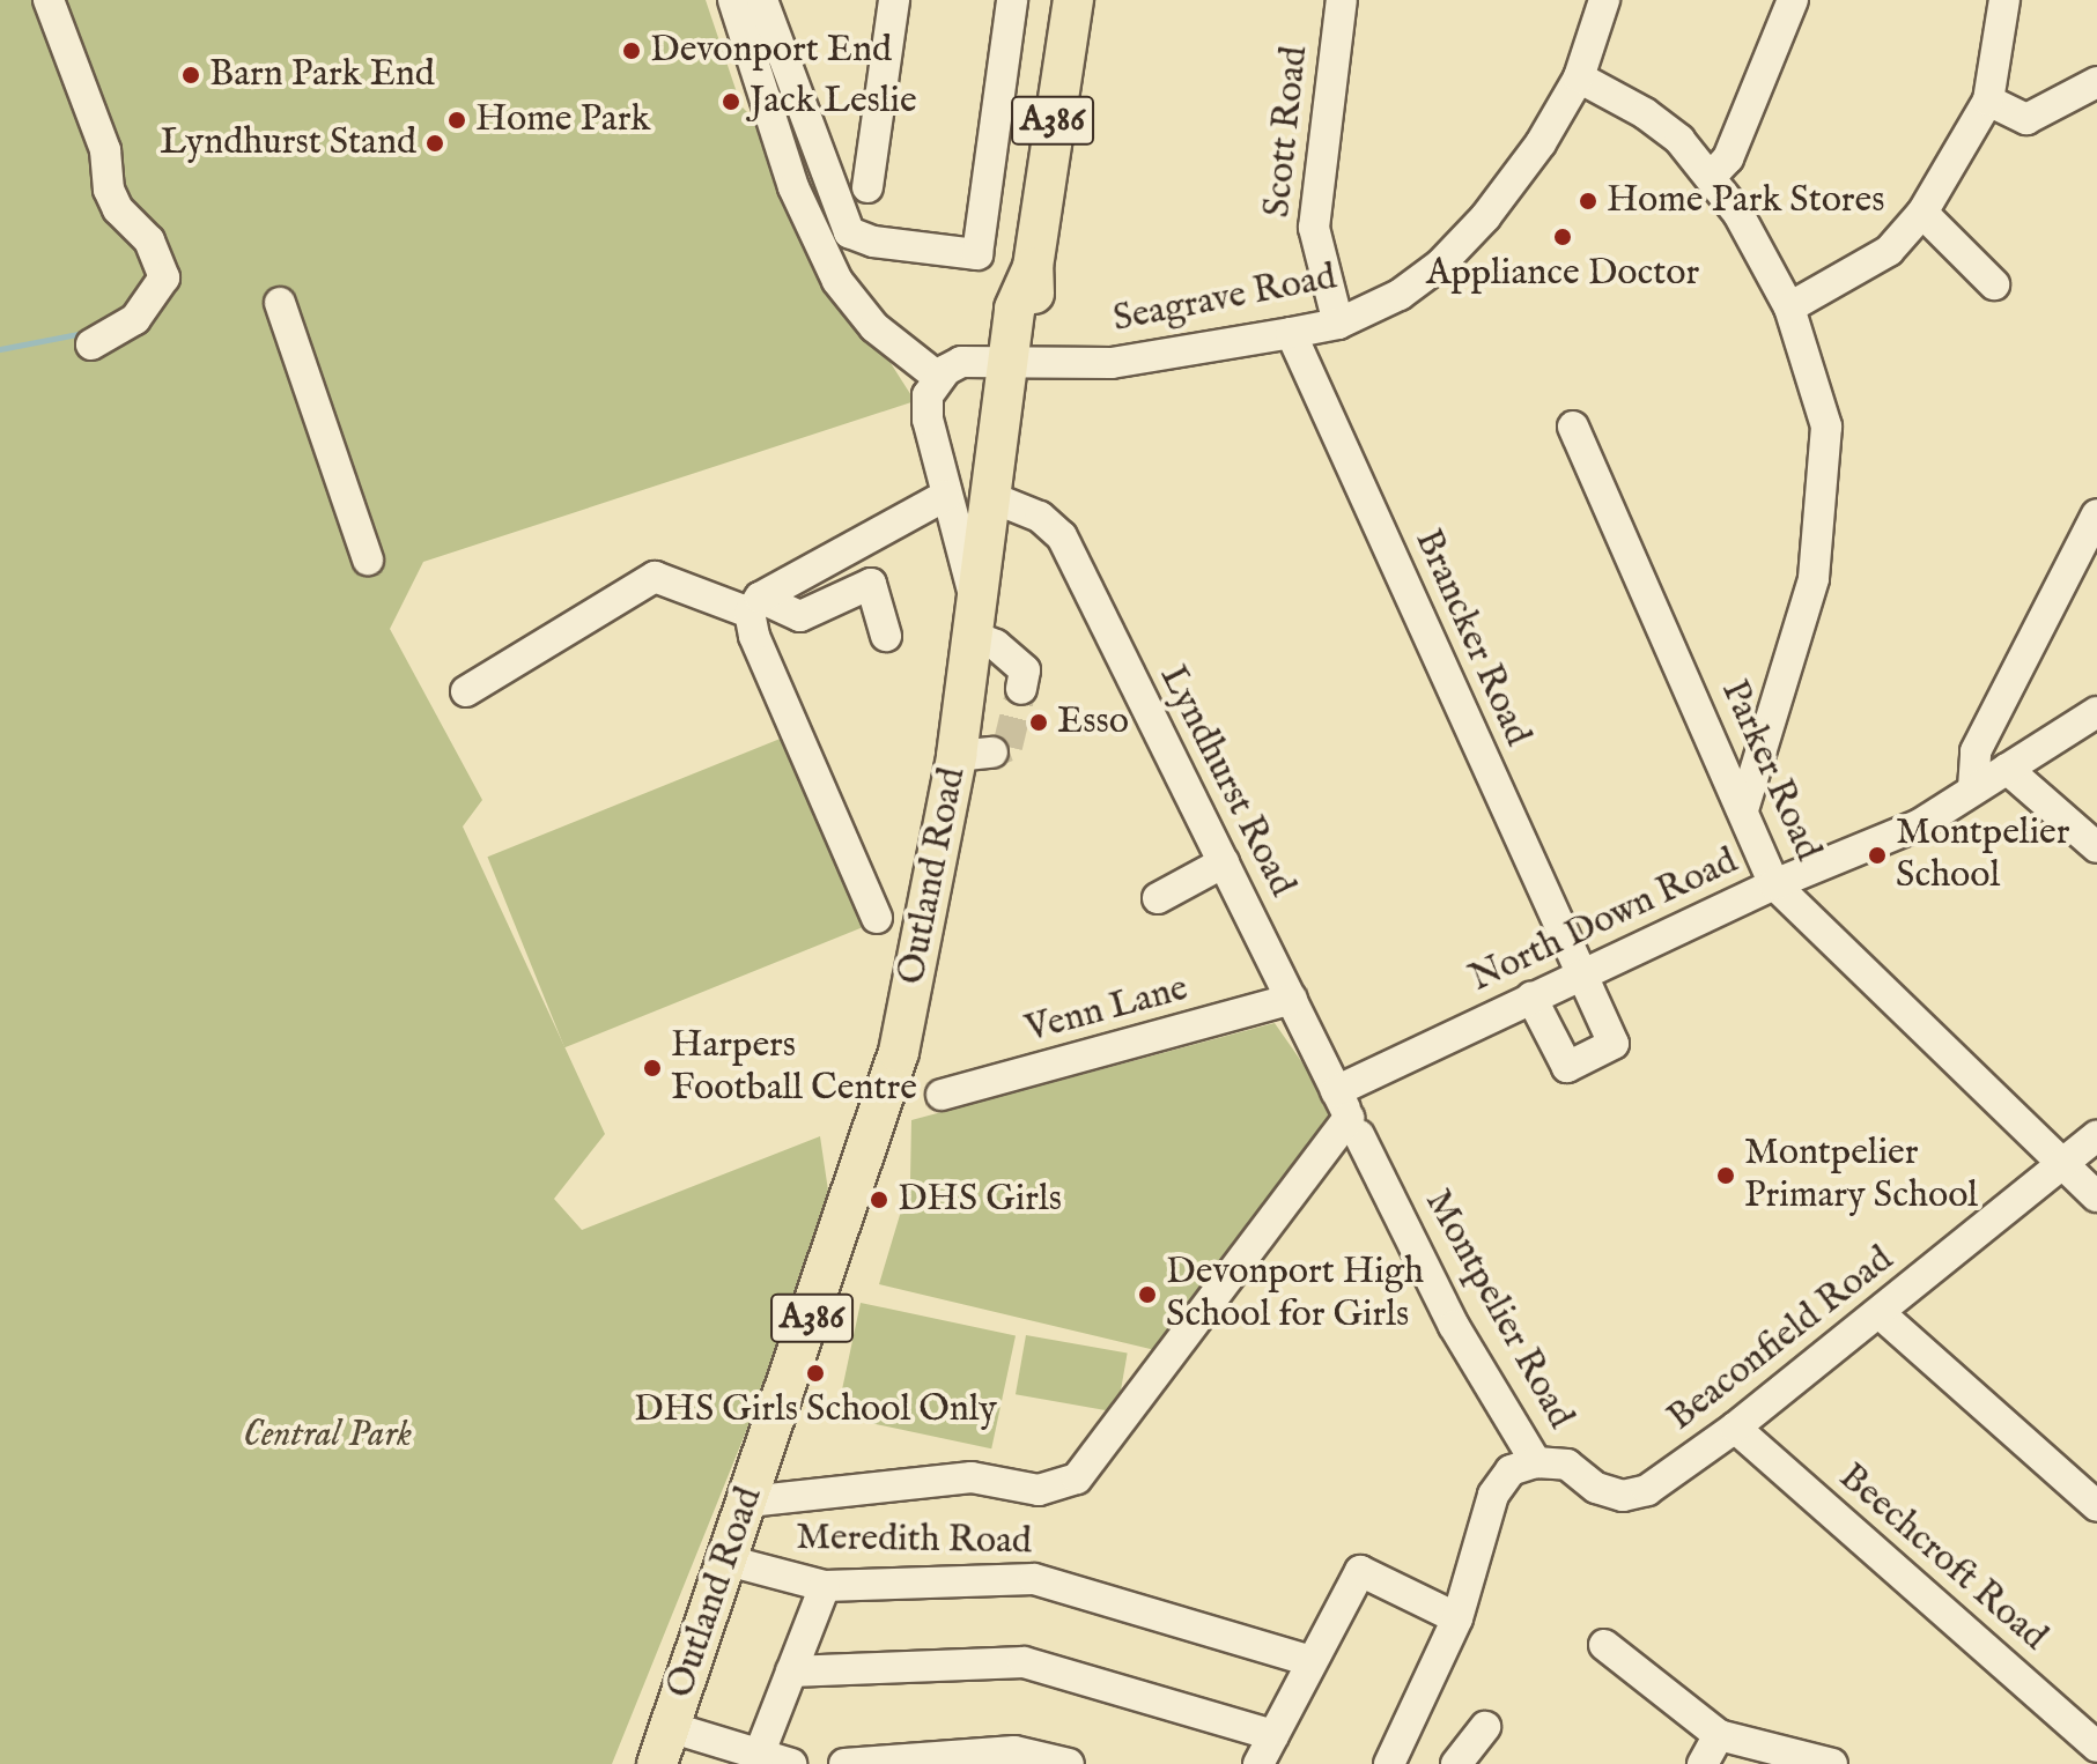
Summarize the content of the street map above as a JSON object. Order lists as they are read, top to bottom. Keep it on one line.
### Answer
{"streets":{"main road":["A386","Outland Road"],"street":["Scott Road","Seagrave Road","Brancker Road","Parker Road","Lyndhurst Road","North Down Road","Venn Lane","Montpelier Road","Beaconfield Road","Meredith Road","Beechcroft Road"]},"crossings":[["Scott Road","Seagrave Road"],["Seagrave Road","Brancker Road"],["Seagrave Road","Outland Road"],["Brancker Road","North Down Road"],["Parker Road","North Down Road"],["Parker Road","Beaconfield Road"],["Lyndhurst Road","Outland Road"],["Lyndhurst Road","North Down Road"],["Lyndhurst Road","Venn Lane"],["Lyndhurst Road","Montpelier Road"],["Outland Road","Meredith Road"],["North Down Road","Montpelier Road"],["Montpelier Road","Beaconfield Road"],["Beaconfield Road","Beechcroft Road"]],"parks":["Central Park"],"places":["Devonport End","Barn Park End","Jack Leslie","Home Park","Lyndhurst Stand","Home Park Stores","Appliance Doctor","Esso","Montpelier School","Harpers Football Centre","Montpelier Primary School","DHS Girls","Devonport High School for Girls","DHS Girls School Only"]}
